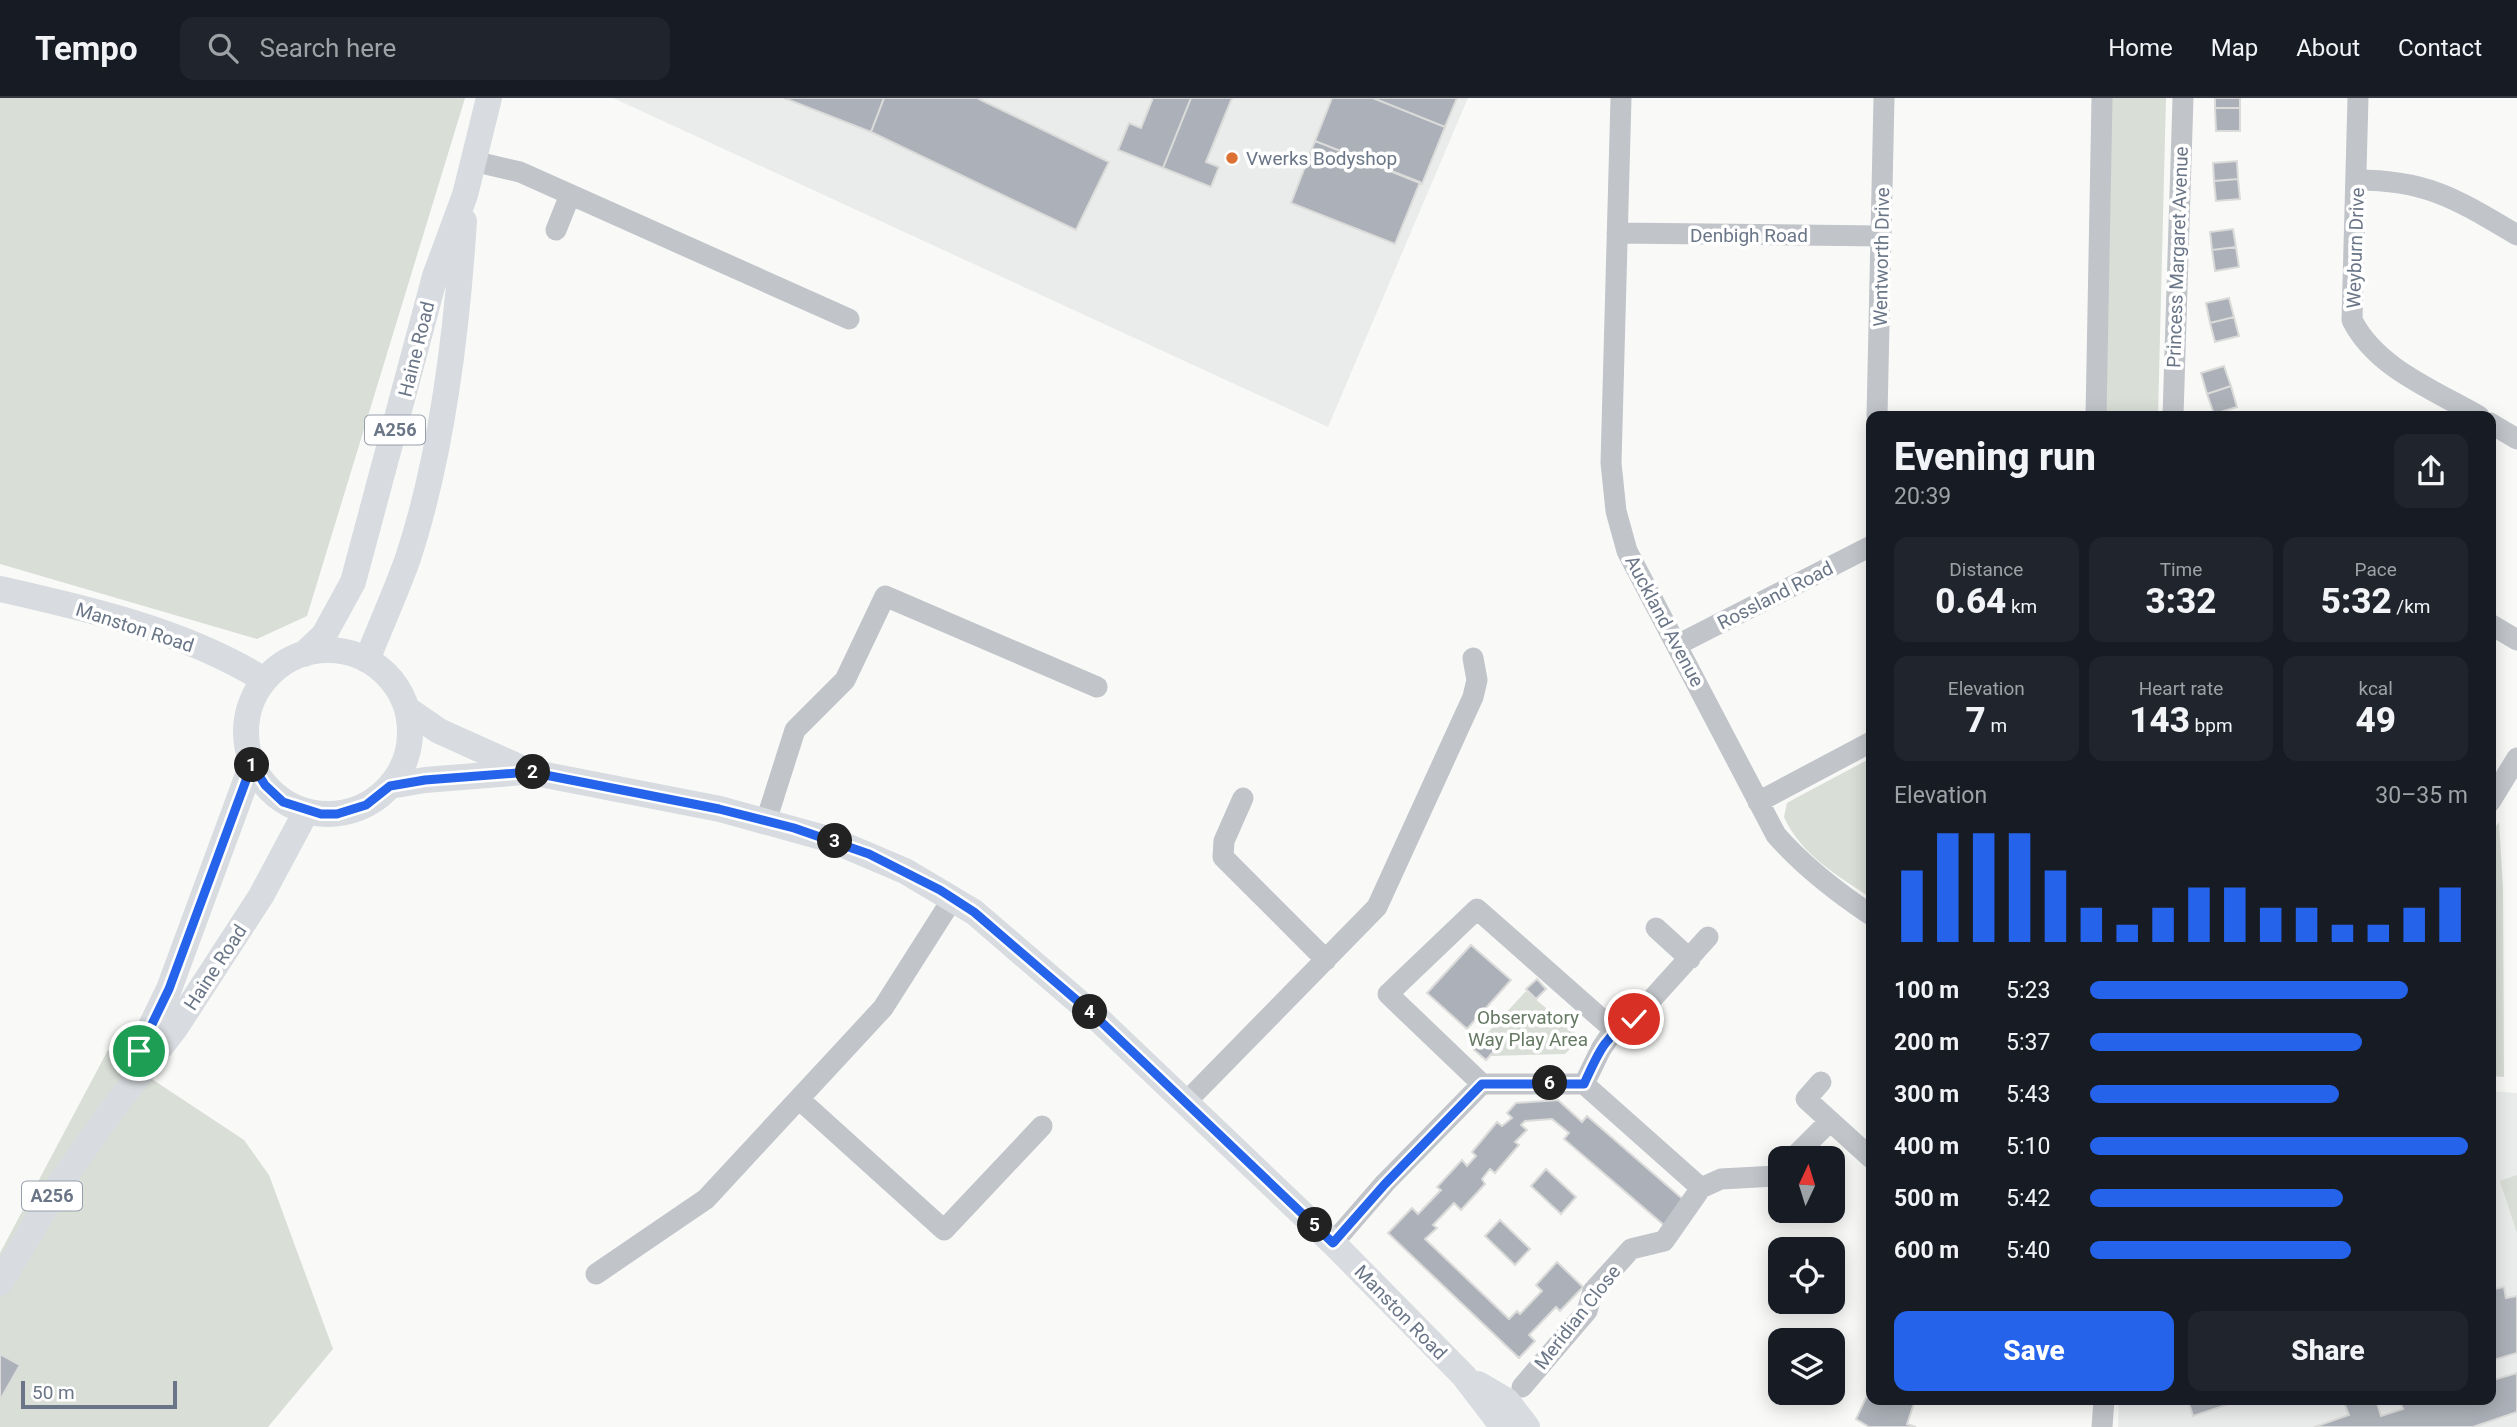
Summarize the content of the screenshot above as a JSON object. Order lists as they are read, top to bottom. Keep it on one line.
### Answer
{"streets":{"main road":["Haine Road","A256","Manston Road"],"street":["Denbigh Road","Weyburn Drive","Wentworth Drive","Princess Margaret Avenue","Rossland Road","Auckland Avenue","Meridian Close"]},"crossings":[["Denbigh Road","Wentworth Drive"],["Denbigh Road","Auckland Avenue"],["Haine Road","Manston Road"],["Rossland Road","Auckland Avenue"]],"parks":["Observatory Way Play Area"],"places":["Vwerks Bodyshop"],"scale_bar":"50 m","north":"top","page":{"header":"Tempo","search":"Search here","nav":["Home","Map","About","Contact"],"heading":["Evening run","20:39"],"stats":[["Distance","0.64 km"],["Time","3:32"],["Pace","5:32 /km"],["Elevation","7 m"],["Heart rate","143 bpm"],["kcal","49"]],"pins":["1","2","3","4","6","5"],"chart":["Elevation","30–35 m"],"list":[{"name":"100 m","note":"5:23"},{"name":"200 m","note":"5:37"},{"name":"300 m","note":"5:43"},{"name":"400 m","note":"5:10"},{"name":"500 m","note":"5:42"},{"name":"600 m","note":"5:40"}],"buttons":["Save","Share"],"scale":"50 m"}}
